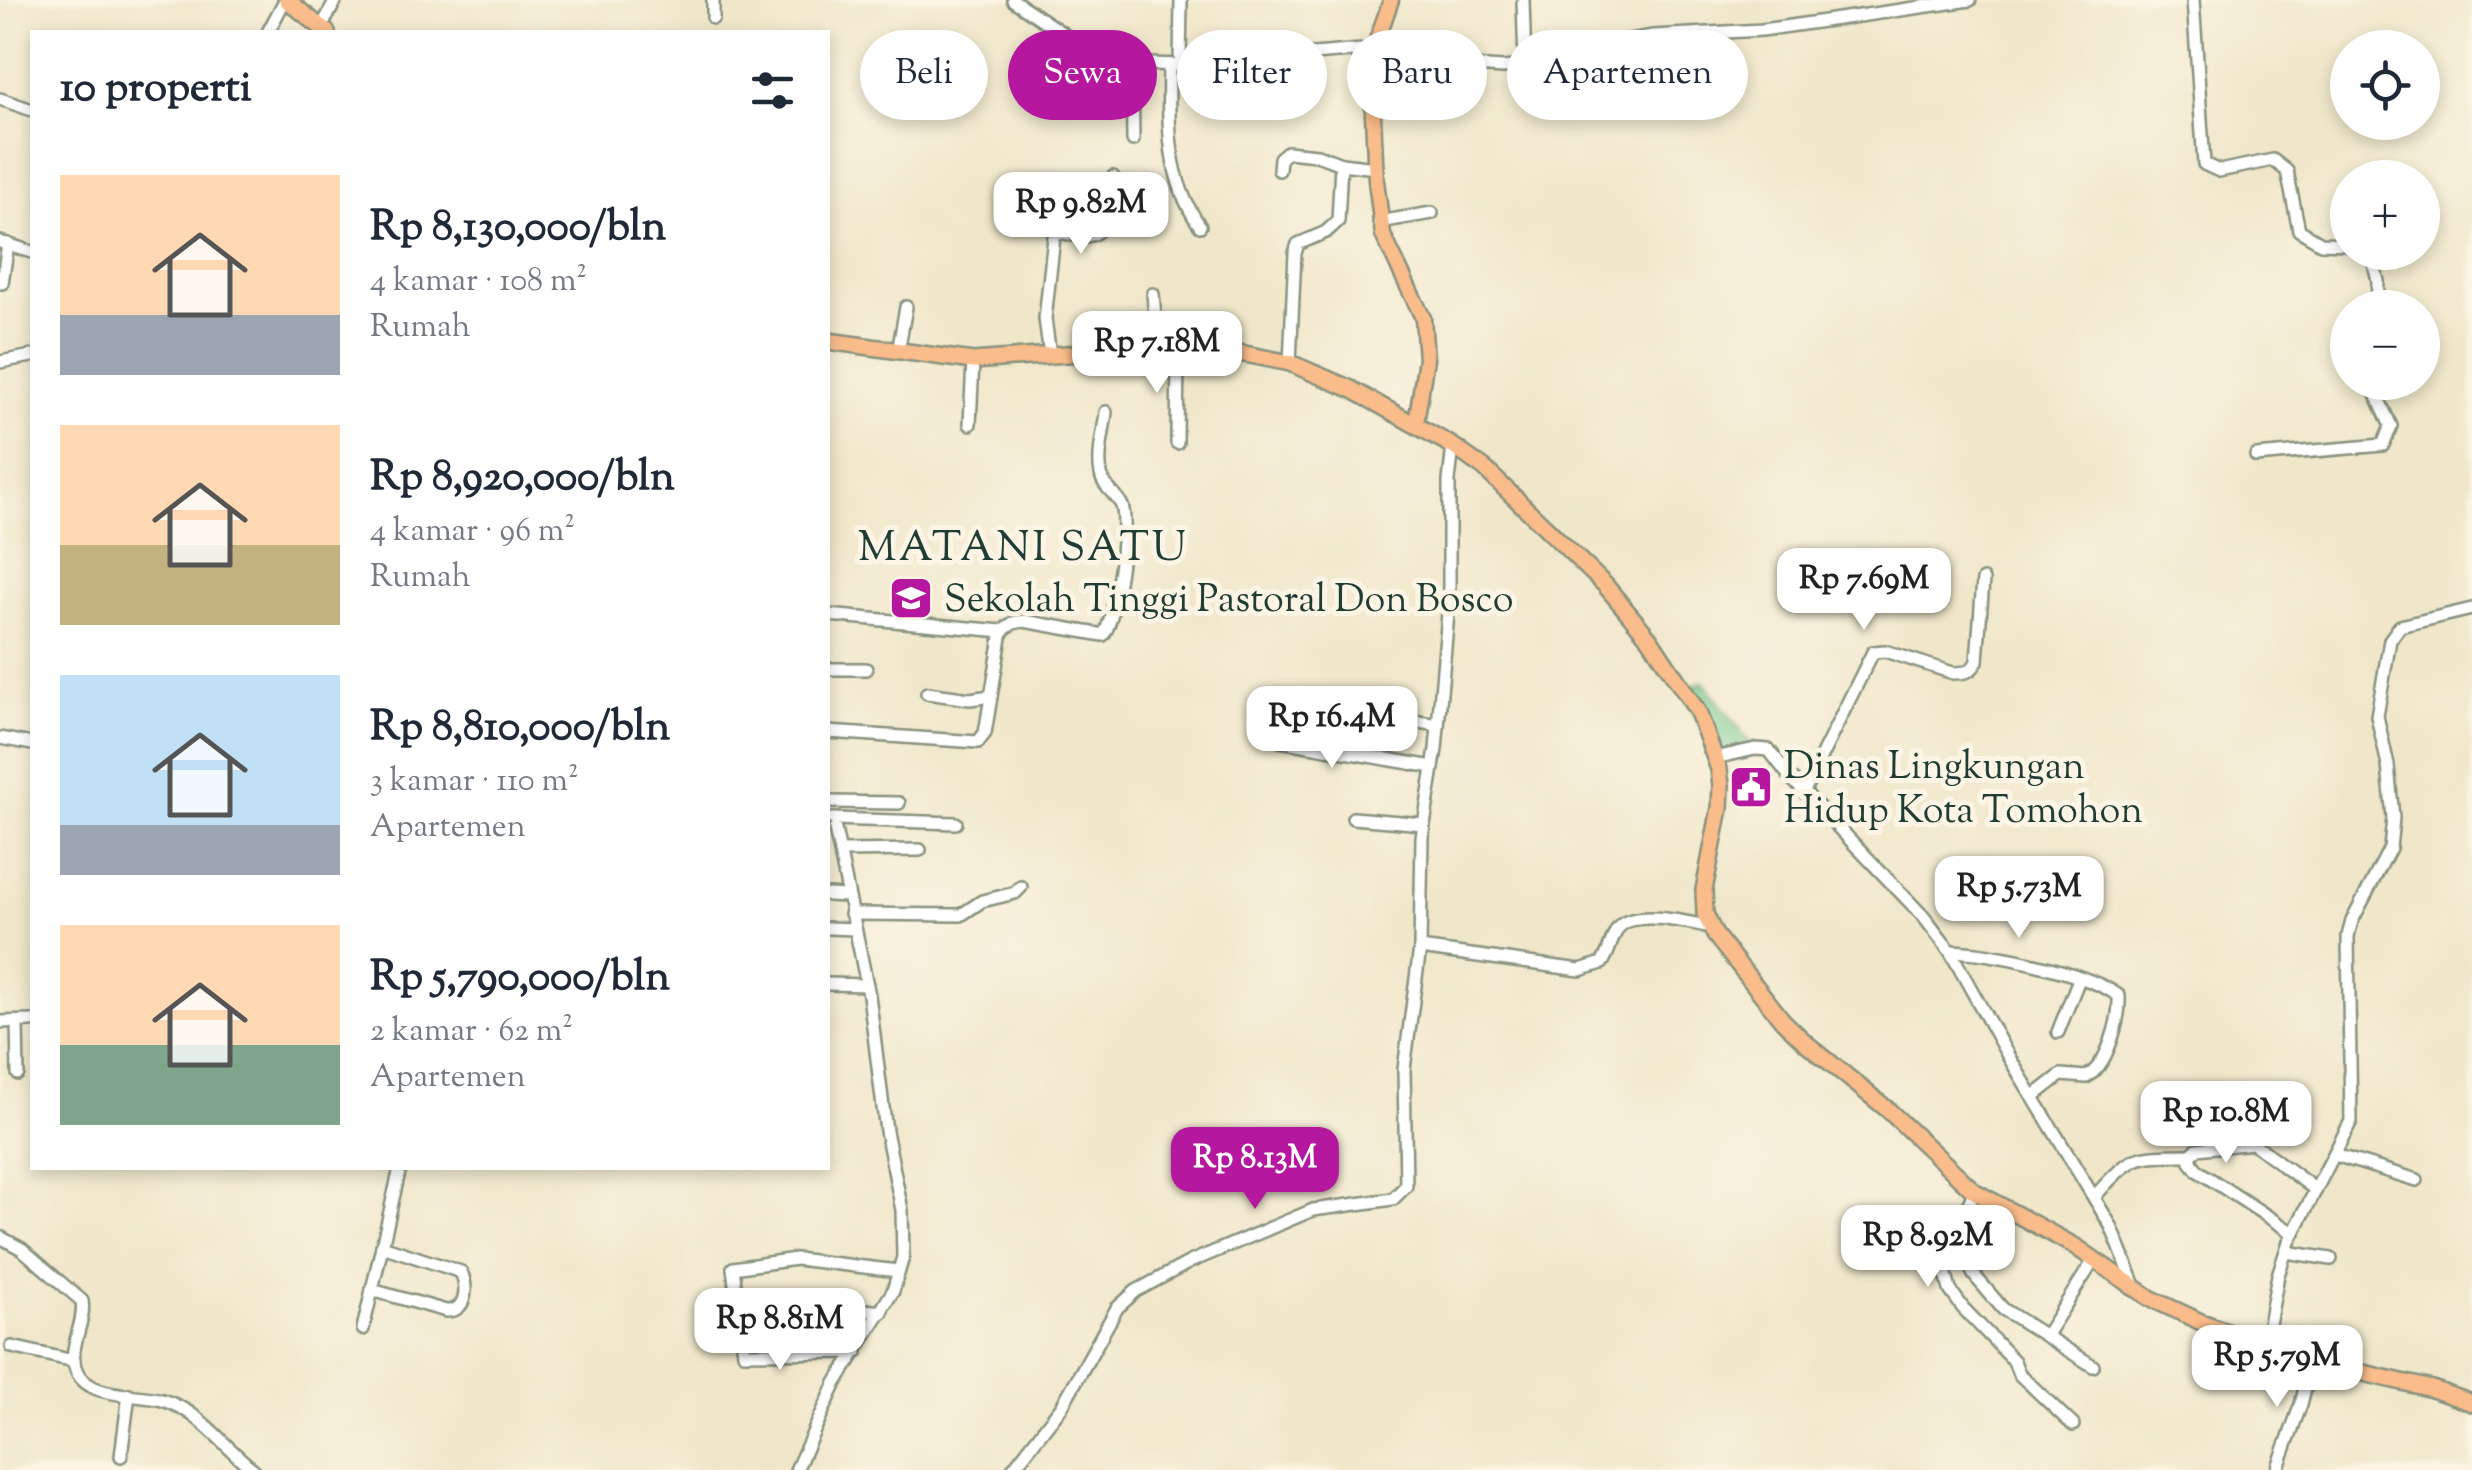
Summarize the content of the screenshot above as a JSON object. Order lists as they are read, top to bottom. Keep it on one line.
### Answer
{"districts":["MATANI SATU"],"places":{"school or university":["Sekolah Tinggi Pastoral Don Bosco"],"public building":["Dinas Lingkungan Hidup Kota Tomohon"]},"page":{"map_buttons":["+","−"],"chip":["Beli","Sewa","Filter","Baru","Apartemen"],"heading":"10 properti","list":[{"name":"Rp 8,130,000/bln","note":"4 kamar · 108 m² · Rumah"},{"name":"Rp 8,920,000/bln","note":"4 kamar · 96 m² · Rumah"},{"name":"Rp 8,810,000/bln","note":"3 kamar · 110 m² · Apartemen"},{"name":"Rp 5,790,000/bln","note":"2 kamar · 62 m² · Apartemen"}],"price":["Rp 9.82M","Rp 7.18M","Rp 7.69M","Rp 16.4M","Rp 5.73M","Rp 10.8M","Rp 8.13M","Rp 8.92M","Rp 8.81M","Rp 5.79M"]}}
